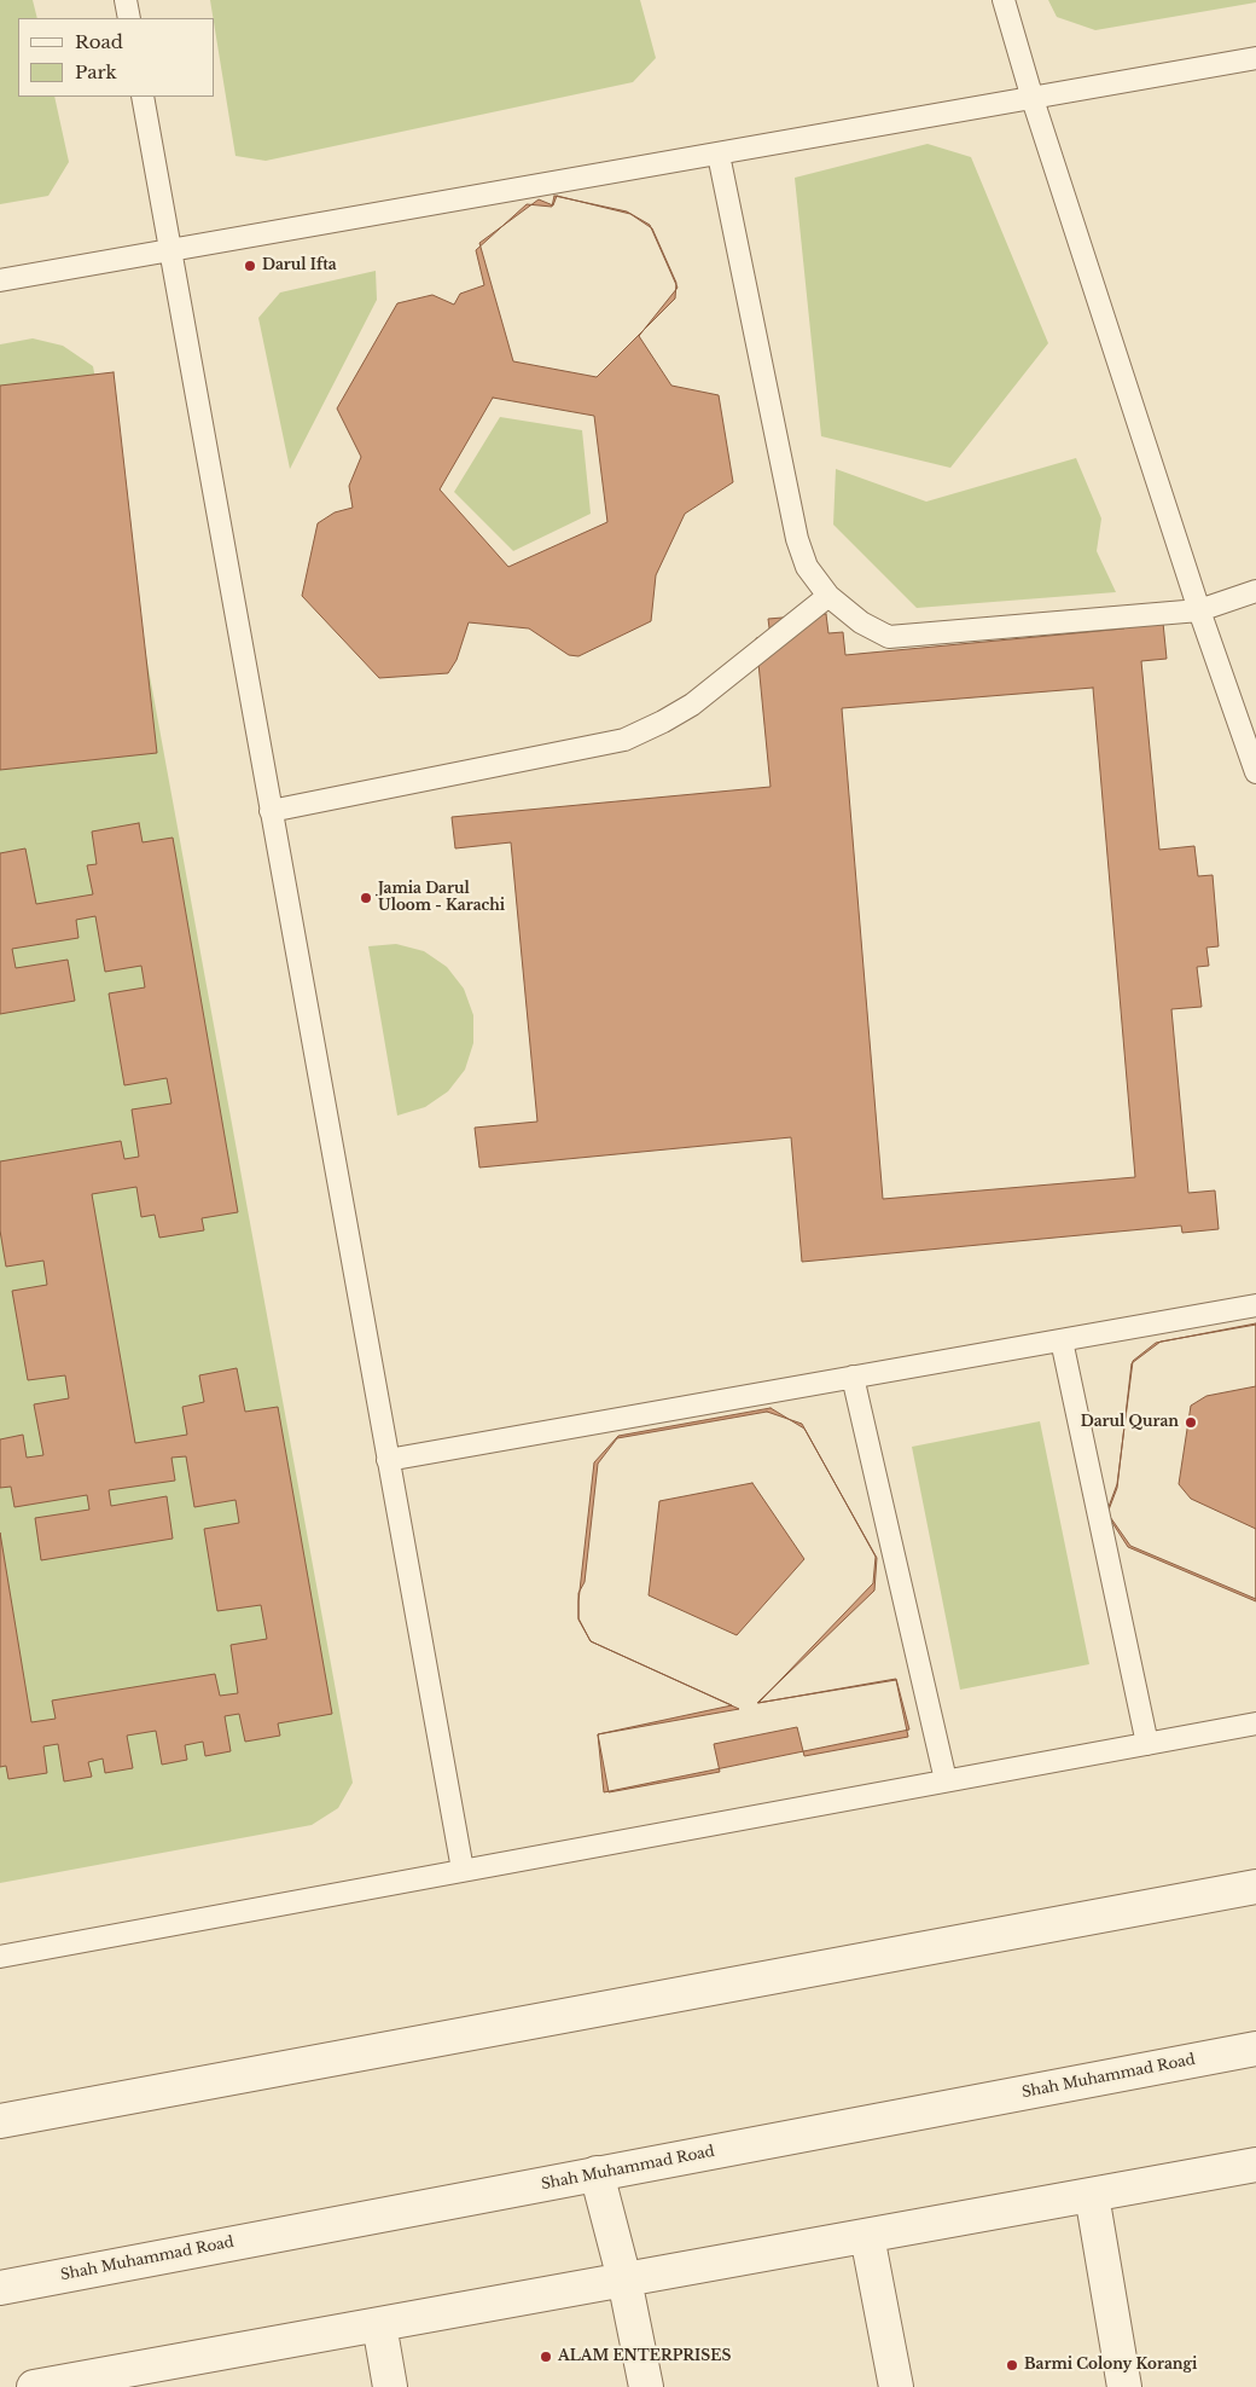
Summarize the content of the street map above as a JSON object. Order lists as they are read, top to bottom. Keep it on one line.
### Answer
{"streets":{"street":["Shah Muhammad Road"]},"places":["Darul Ifta","Jamia Darul Uloom - Karachi","Darul Quran","ALAM ENTERPRISES","Barmi Colony Korangi"],"legend":["Road","Park"]}
